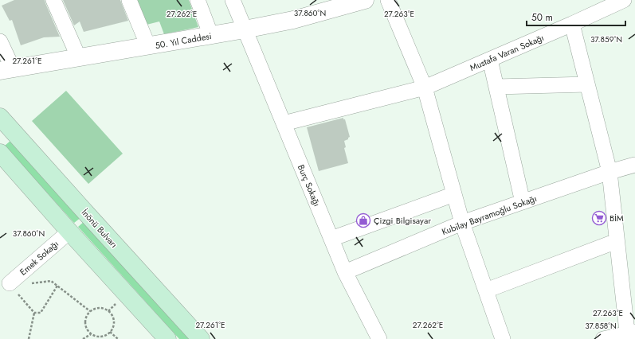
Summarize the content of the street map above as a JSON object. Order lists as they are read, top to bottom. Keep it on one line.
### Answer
{"streets":{"main road":["İnönü Bulvarı"],"street":["50. Yıl Caddesi","Mustafa Varan Sokağı","Burç Sokağı","Kubilay Bayramoğlu Sokağı","Emek Sokağı"]},"crossings":[["50. Yıl Caddesi","Burç Sokağı"],["Mustafa Varan Sokağı","Burç Sokağı"],["Burç Sokağı","Kubilay Bayramoğlu Sokağı"]],"places":{"supermarket":["BİM"],"shop":["Çizgi Bilgisayar"]},"scale_bar":"50 m","coordinates":["37.860°N","27.262°E","27.263°E","37.859°N","27.261°E","37.858°N"]}
